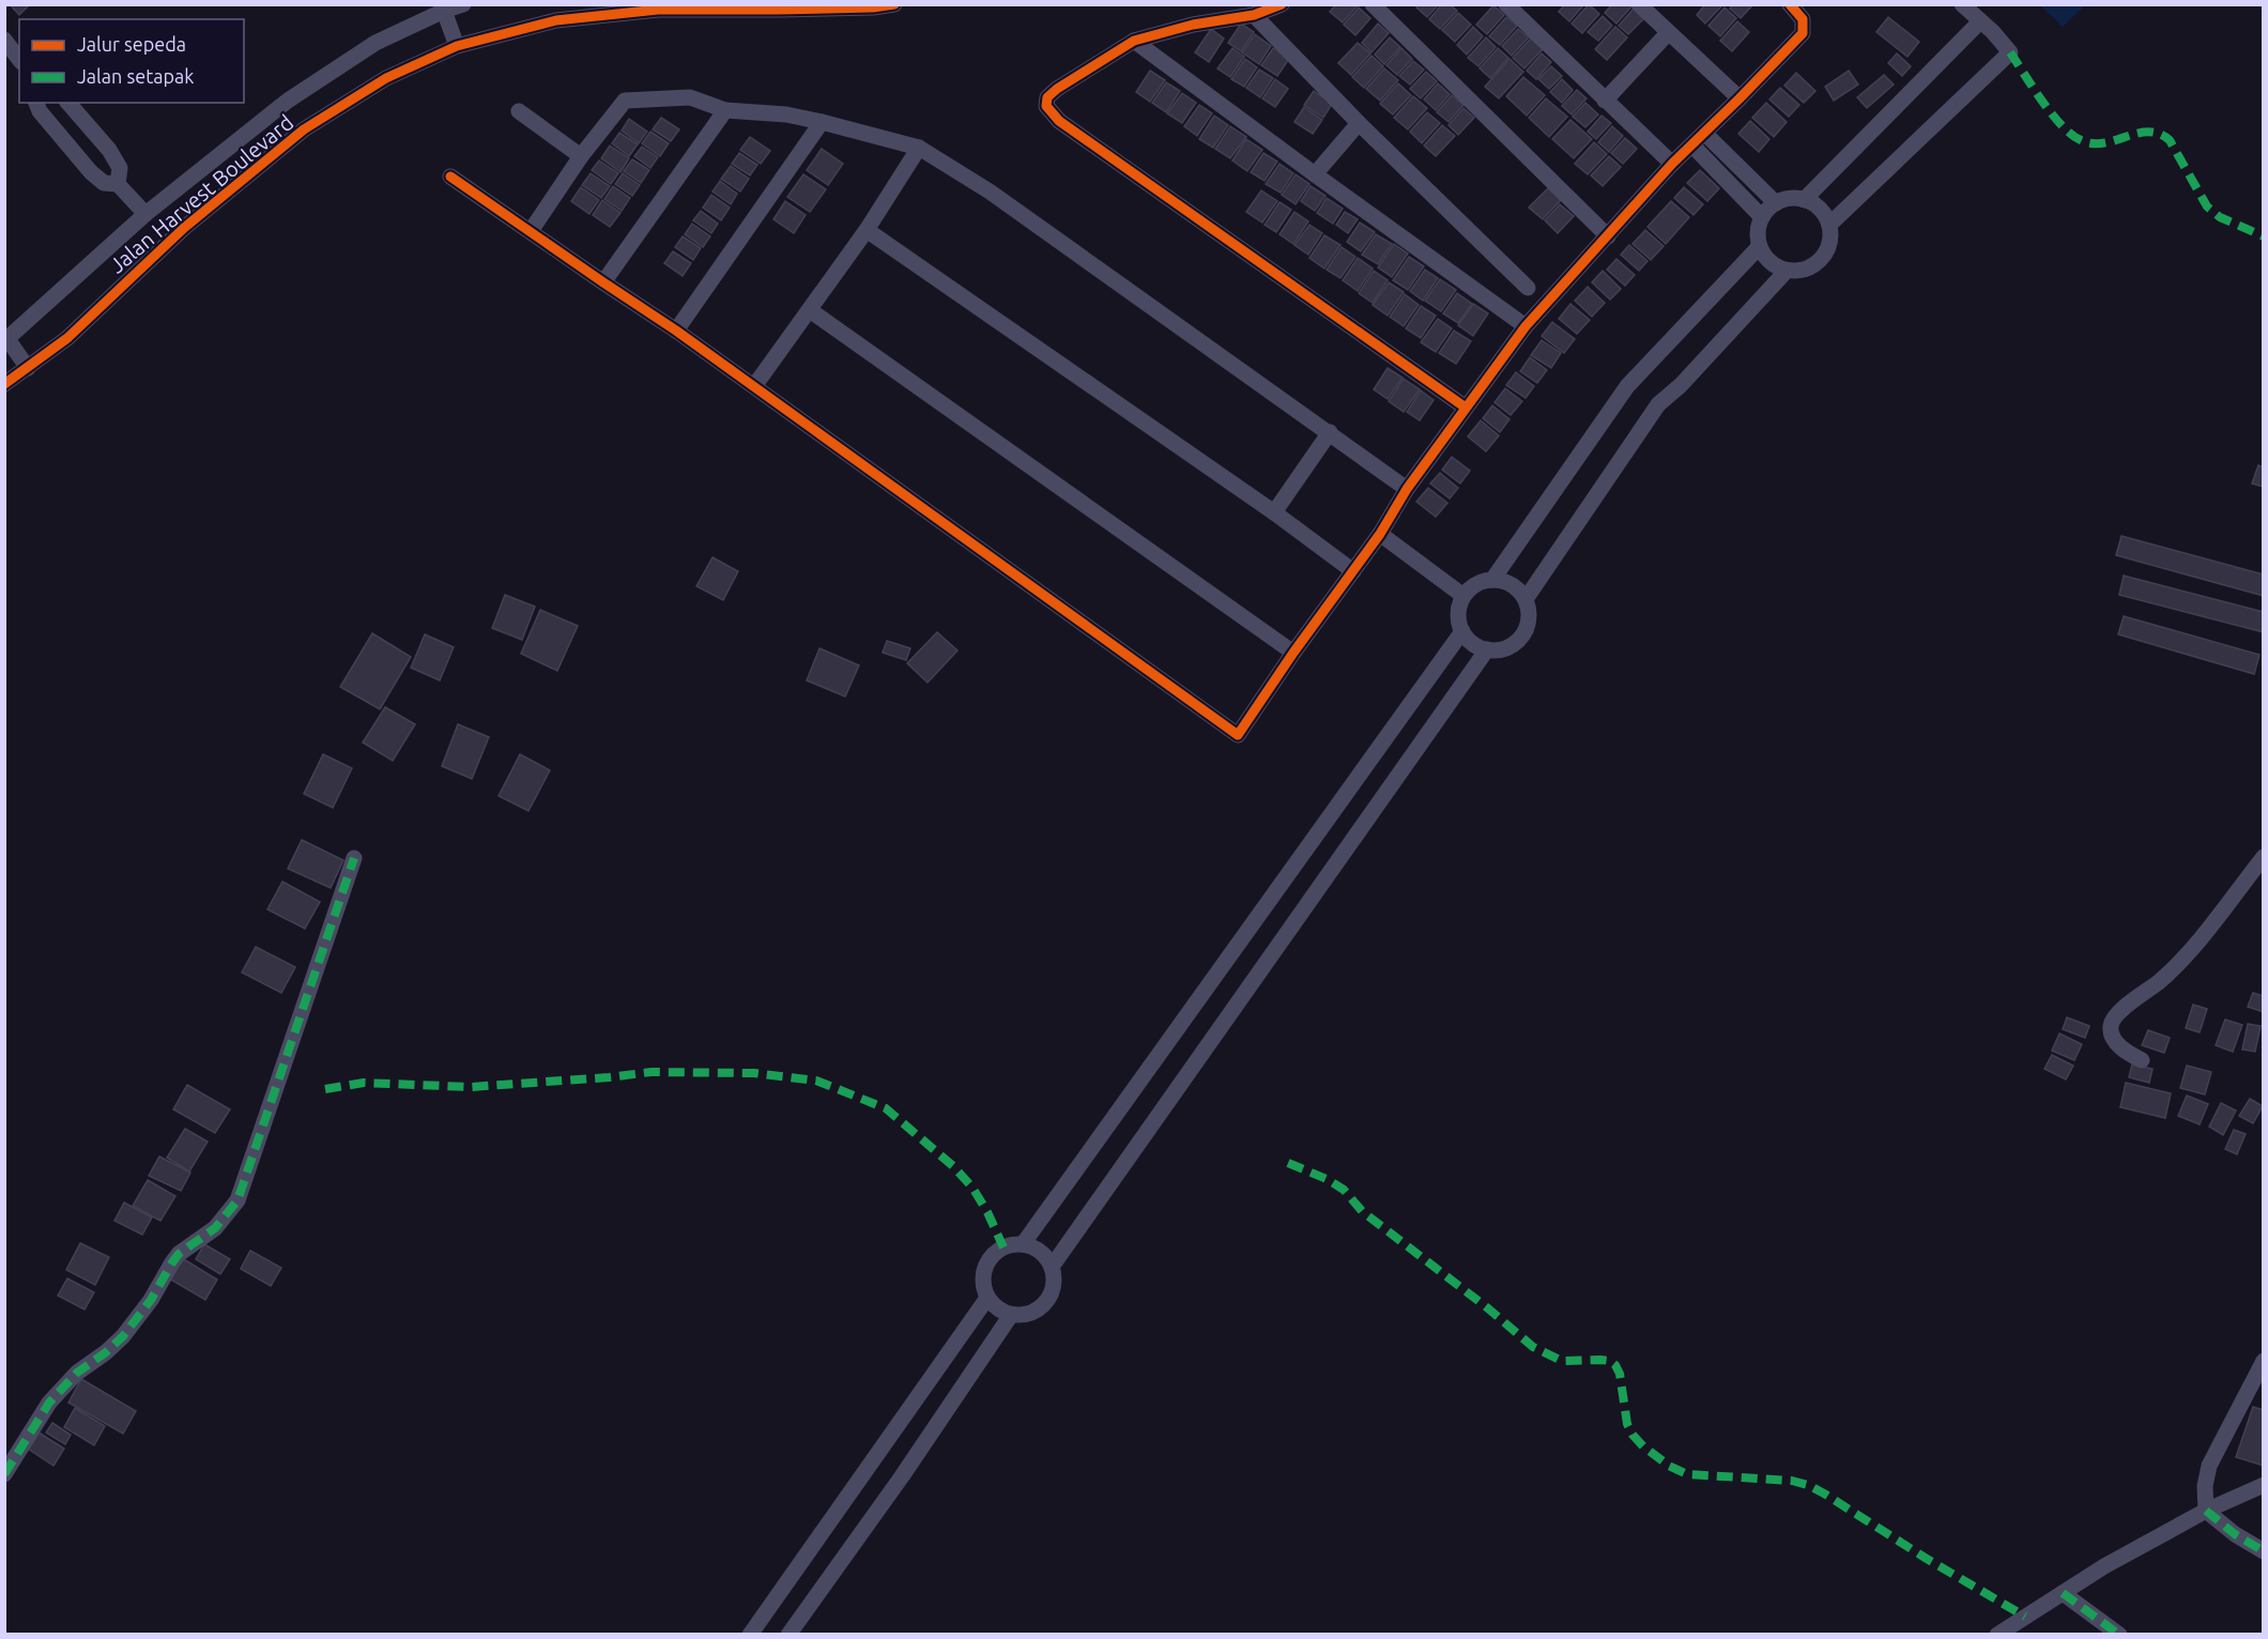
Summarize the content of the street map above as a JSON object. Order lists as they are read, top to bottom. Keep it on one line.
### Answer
{"streets":{"street":["Jalan Harvest Boulevard"]},"legend":["Jalur sepeda","Jalan setapak"]}
